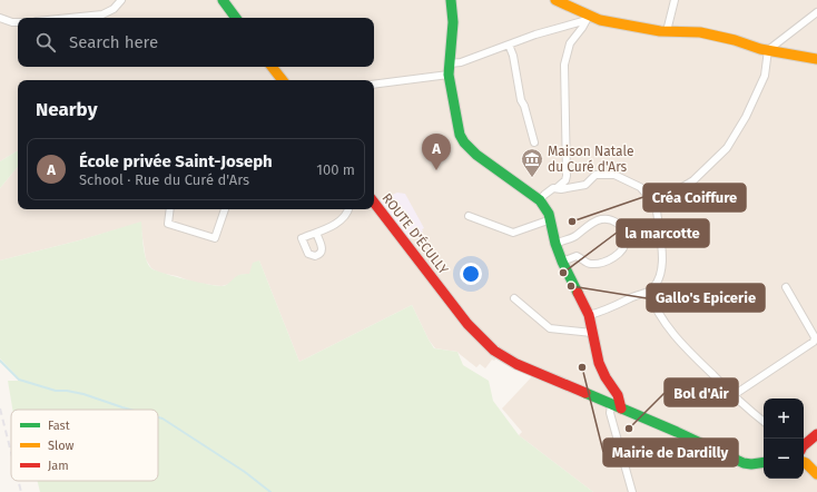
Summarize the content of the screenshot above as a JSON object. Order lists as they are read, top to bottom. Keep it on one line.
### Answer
{"streets":{"street":["ROUTE D'ÉCULLY"]},"places":{"museum":["Maison Natale du Curé d'Ars"],"other":["Créa Coiffure","la marcotte","Gallo's Epicerie","Mairie de Dardilly","Bol d'Air"]},"legend":["Fast","Slow","Jam"],"page":{"search":"Search here","heading":"Nearby","pins":"A","list":[{"mark":"A","name":"École privée Saint-Joseph","note":"School · Rue du Curé d'Ars","value":"100 m"}],"map_buttons":["+","−"]}}
